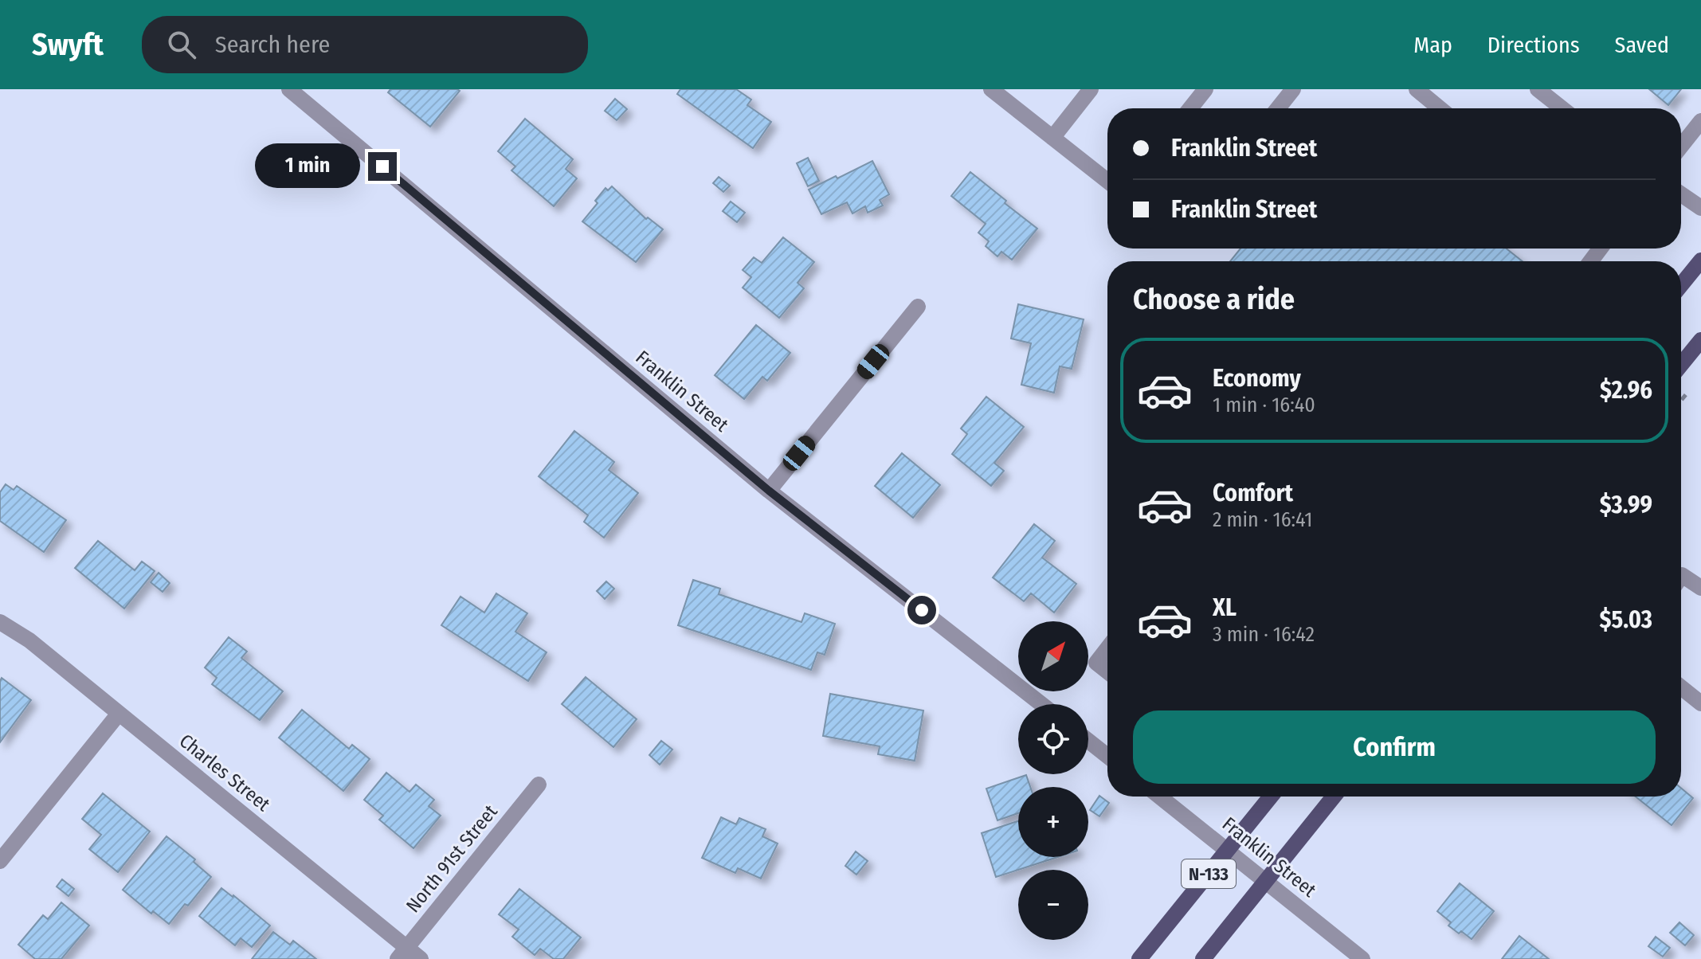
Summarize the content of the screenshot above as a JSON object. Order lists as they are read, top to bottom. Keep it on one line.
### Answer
{"streets":{"main road":["N-133"],"street":["Franklin Street","Charles Street","North 91st Street"]},"crossings":[["Franklin Street","N-133"],["Charles Street","North 91st Street"]],"north":"top right","page":{"header":"Swyft","search":"Search here","nav":["Map","Directions","Saved"],"banner":["Franklin Street","Franklin Street"],"bubble":"1 min","heading":"Choose a ride","list":[{"name":"Economy","note":"1 min · 16:40","value":"$2.96"},{"name":"Comfort","note":"2 min · 16:41","value":"$3.99"},{"name":"XL","note":"3 min · 16:42","value":"$5.03"}],"map_buttons":["+","−"],"buttons":"Confirm"}}
